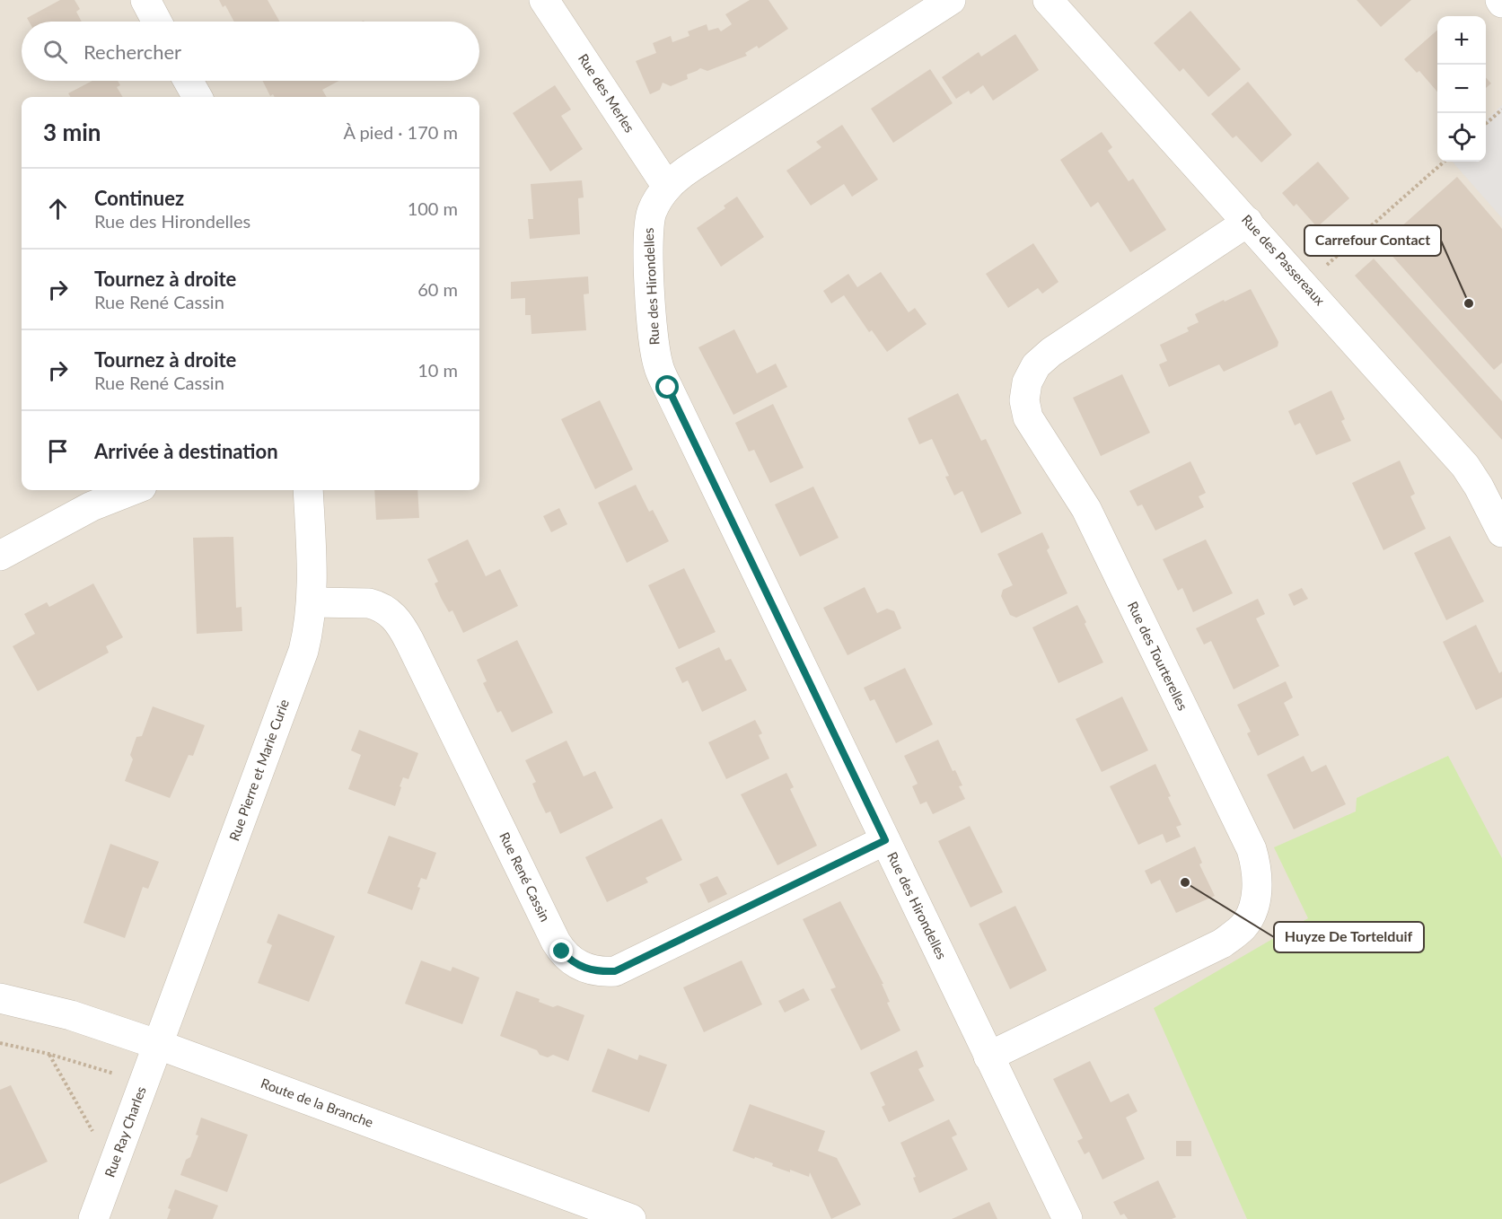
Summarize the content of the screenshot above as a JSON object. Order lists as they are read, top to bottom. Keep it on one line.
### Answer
{"streets":{"street":["Rue des Merles","Rue des Passereaux","Rue des Hirondelles","Rue des Tourterelles","Rue Pierre et Marie Curie","Rue René Cassin","Route de la Branche","Rue Ray Charles"]},"crossings":[["Rue des Merles","Rue des Hirondelles"],["Rue des Passereaux","Rue des Tourterelles"],["Rue des Hirondelles","Rue des Tourterelles"],["Rue des Hirondelles","Rue René Cassin"],["Rue Pierre et Marie Curie","Rue René Cassin"],["Rue Pierre et Marie Curie","Route de la Branche"],["Rue Pierre et Marie Curie","Rue Ray Charles"],["Route de la Branche","Rue Ray Charles"]],"places":["Carrefour Contact","Huyze De Tortelduif"],"page":{"map_buttons":["+","−"],"search":"Rechercher","heading":["3 min","À pied · 170 m"],"list":[["Continuez","Rue des Hirondelles","100 m"],["Tournez à droite","Rue René Cassin","60 m"],["Tournez à droite","Rue René Cassin","10 m"],"Arrivée à destination"]}}
